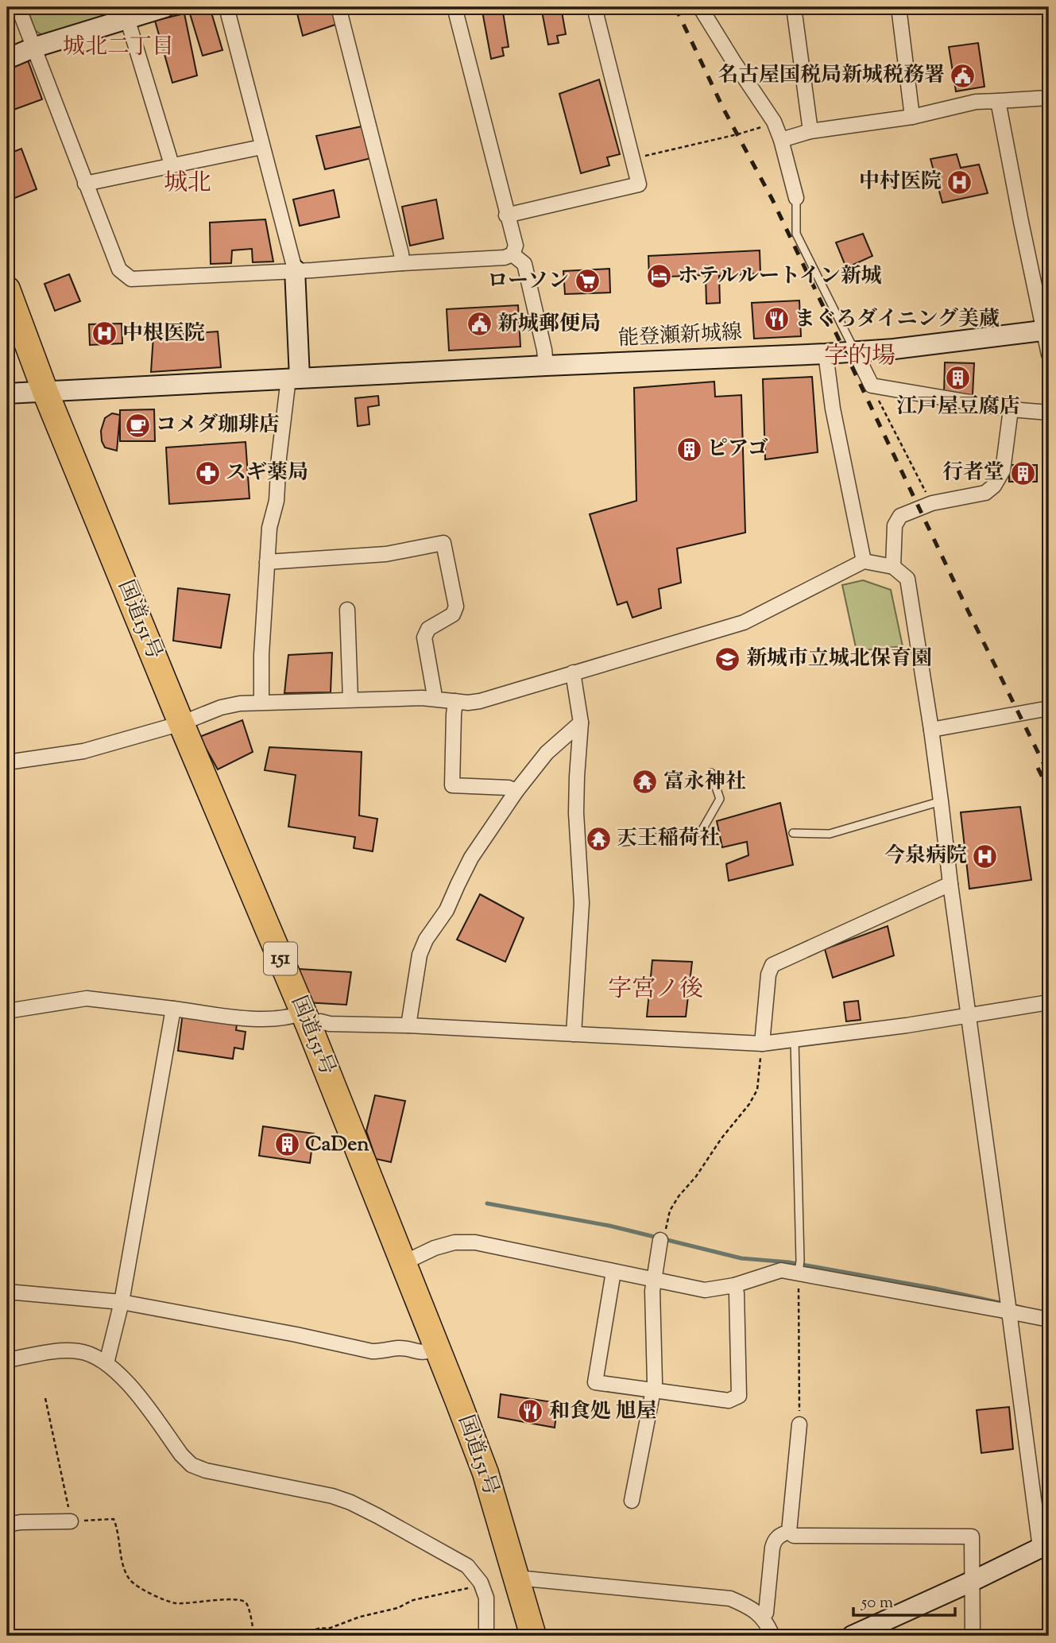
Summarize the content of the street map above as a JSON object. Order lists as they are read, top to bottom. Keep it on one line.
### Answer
{"streets":{"highway":["国道151号","151"],"main road":["能登瀬新城線"]},"crossings":[["能登瀬新城線","国道151号"]],"districts":["城北二丁目","城北","字的場","字宮ノ後"],"places":{"public building":["名古屋国税局新城税務署","新城郵便局"],"hospital":["中村医院","中根医院","今泉病院"],"hotel":["ホテルルートイン新城"],"supermarket":["ローソン"],"restaurant":["まぐろダイニング美蔵","和食処 旭屋"],"building":["江戸屋豆腐店","ピアゴ","行者堂","CaDen"],"cafe":["コメダ珈琲店"],"pharmacy":["スギ薬局"],"school or university":["新城市立城北保育園"],"temple":["富永神社","天王稲荷社"]},"scale_bar":"50 m"}
